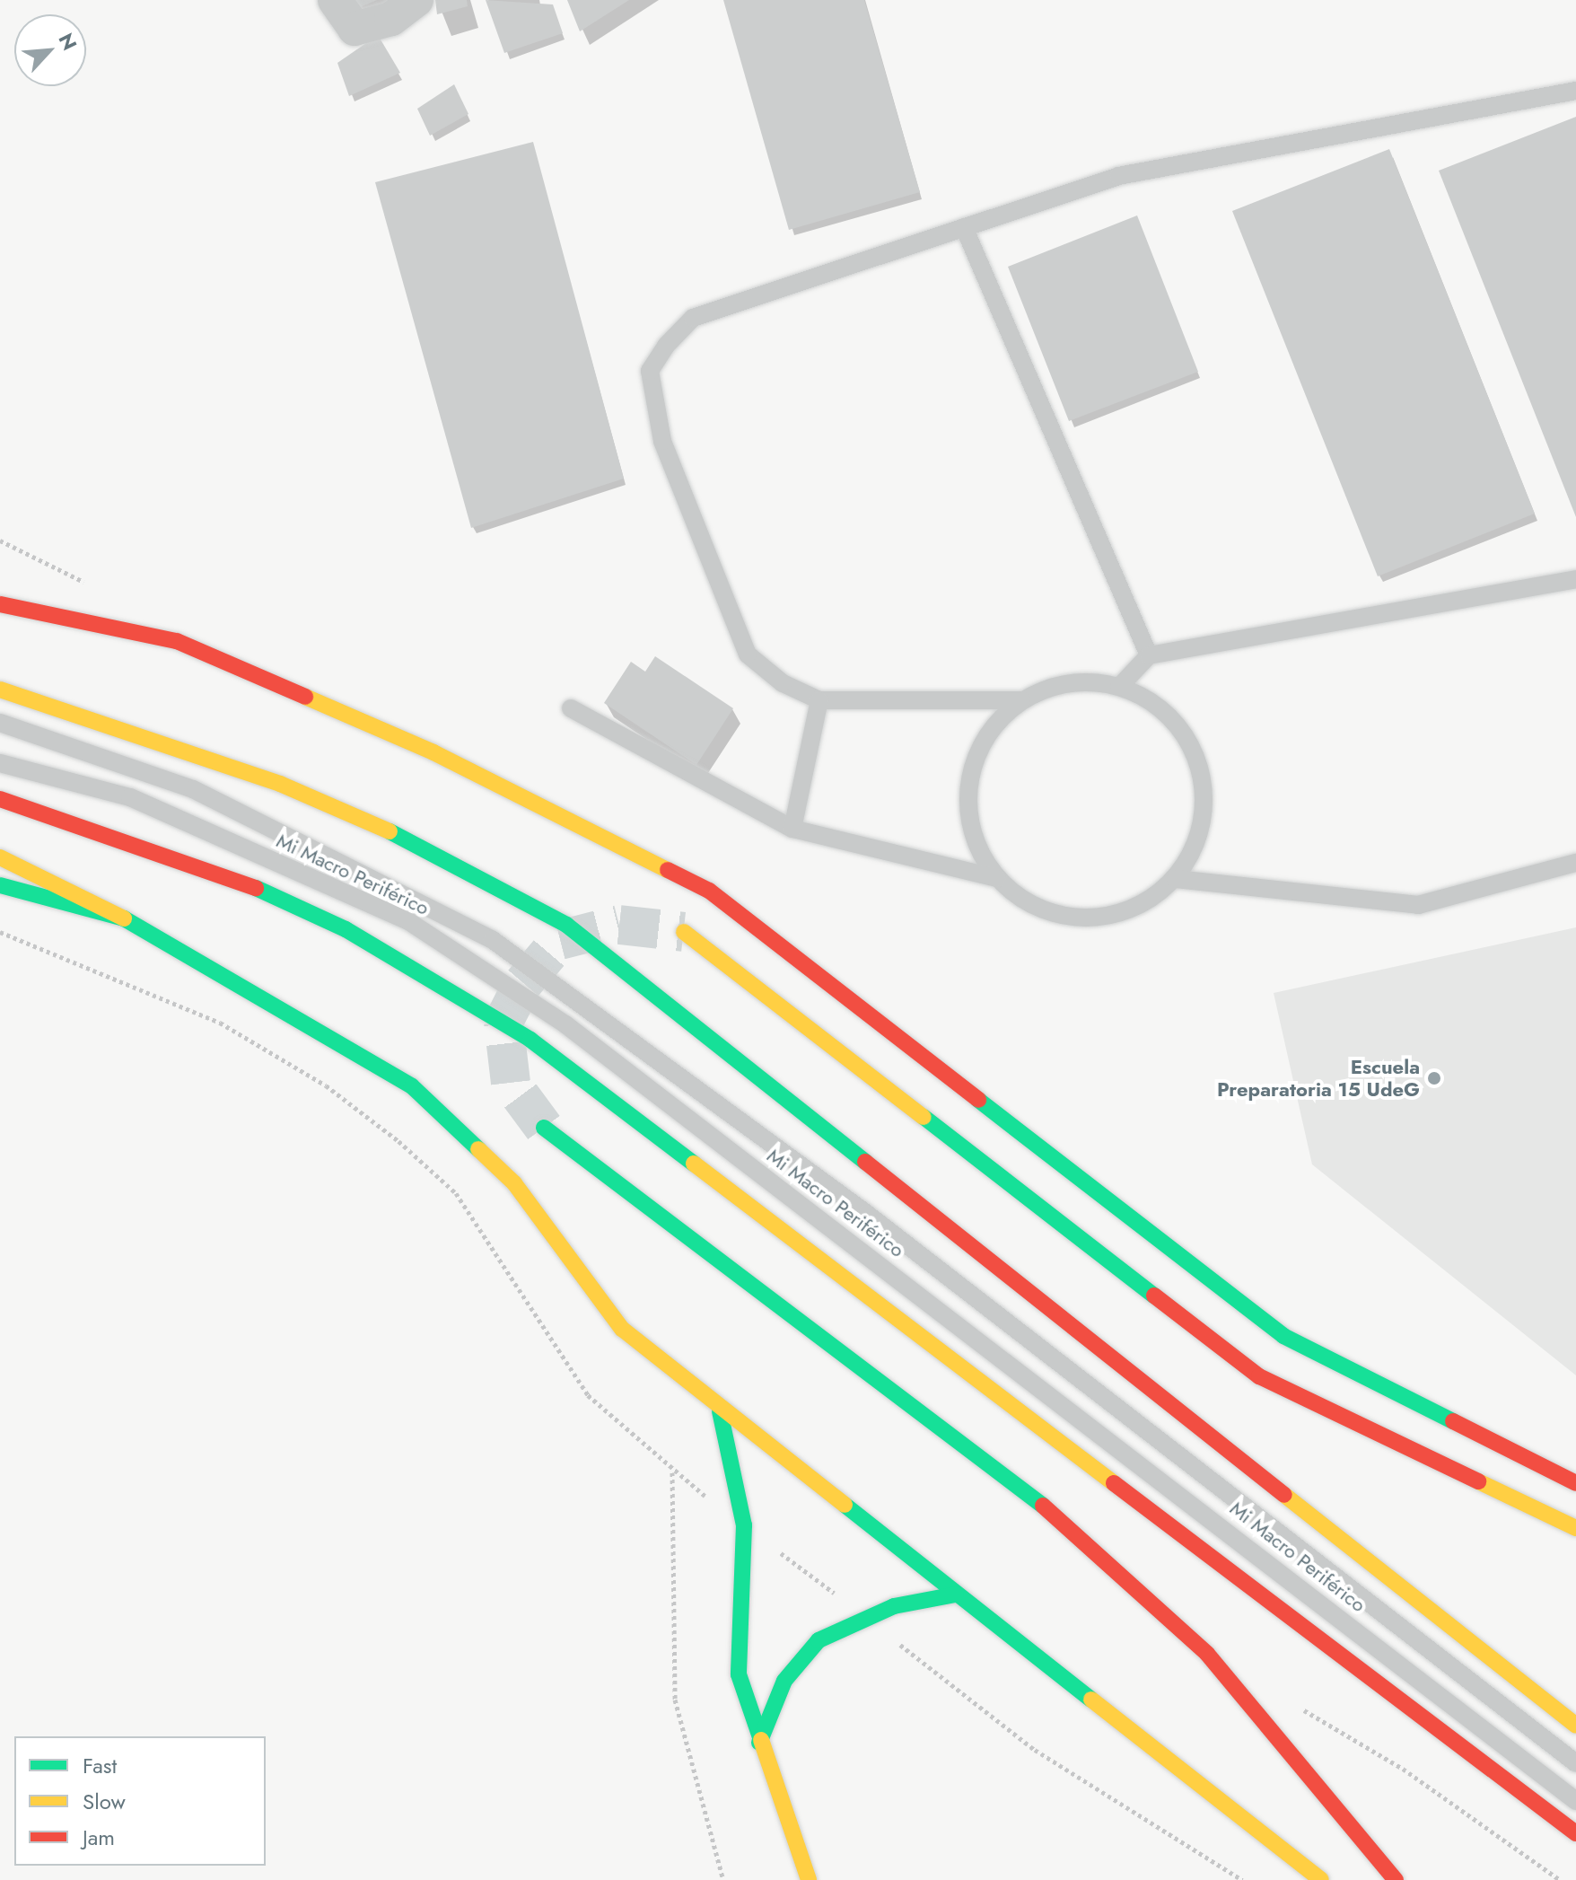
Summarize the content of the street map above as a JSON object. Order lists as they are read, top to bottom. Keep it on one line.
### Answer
{"streets":{"lane":["Mi Macro Periférico"]},"places":["Escuela Preparatoria 15 UdeG"],"legend":["Fast","Slow","Jam"],"north":"top right"}
